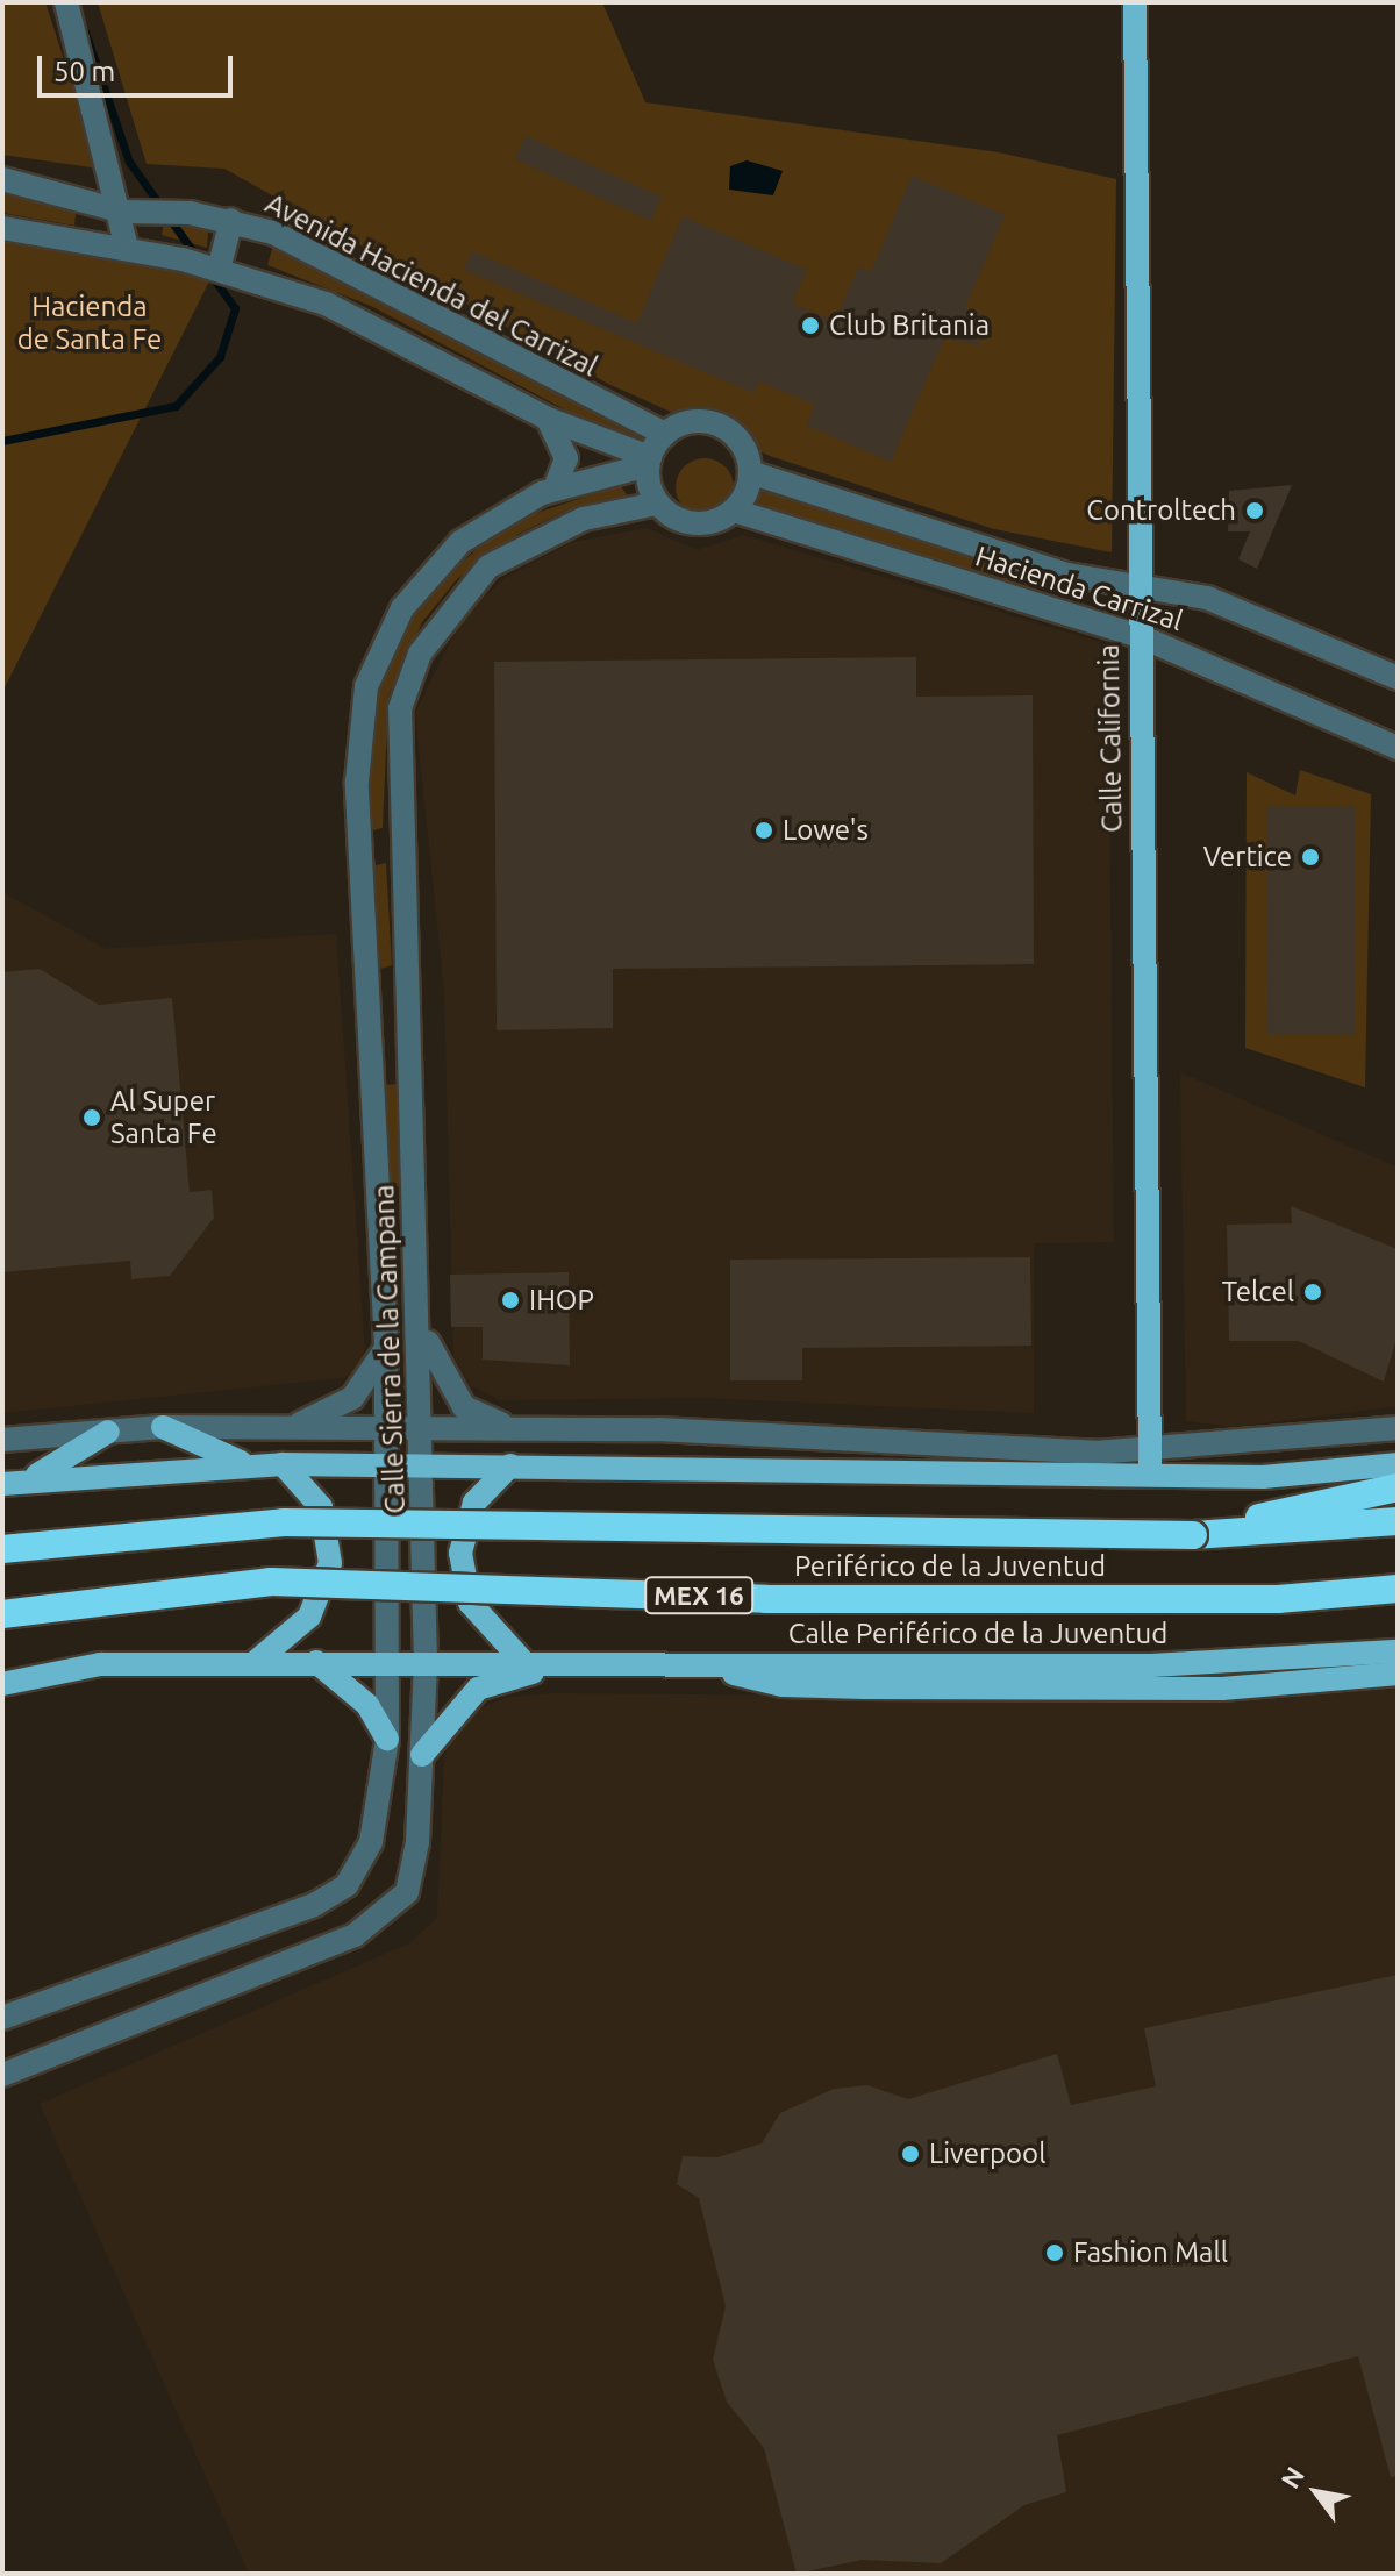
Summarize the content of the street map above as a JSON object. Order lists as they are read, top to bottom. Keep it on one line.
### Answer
{"streets":{"highway":["Periférico de la Juventud","MEX 16"],"main road":["Calle California","Calle Periférico de la Juventud"],"street":["Avenida Hacienda del Carrizal","Hacienda Carrizal","Calle Sierra de la Campana"]},"crossings":[["Avenida Hacienda del Carrizal","Hacienda Carrizal"],["Avenida Hacienda del Carrizal","Calle Sierra de la Campana"],["Hacienda Carrizal","Calle California"],["Hacienda Carrizal","Calle Sierra de la Campana"],["Calle Sierra de la Campana","Calle Periférico de la Juventud"]],"parks":["Hacienda de Santa Fe"],"places":["Club Britania","Controltech","Lowe's","Vertice","Al Super Santa Fe","Telcel","IHOP","Liverpool","Fashion Mall"],"scale_bar":"50 m","north":"top left"}
